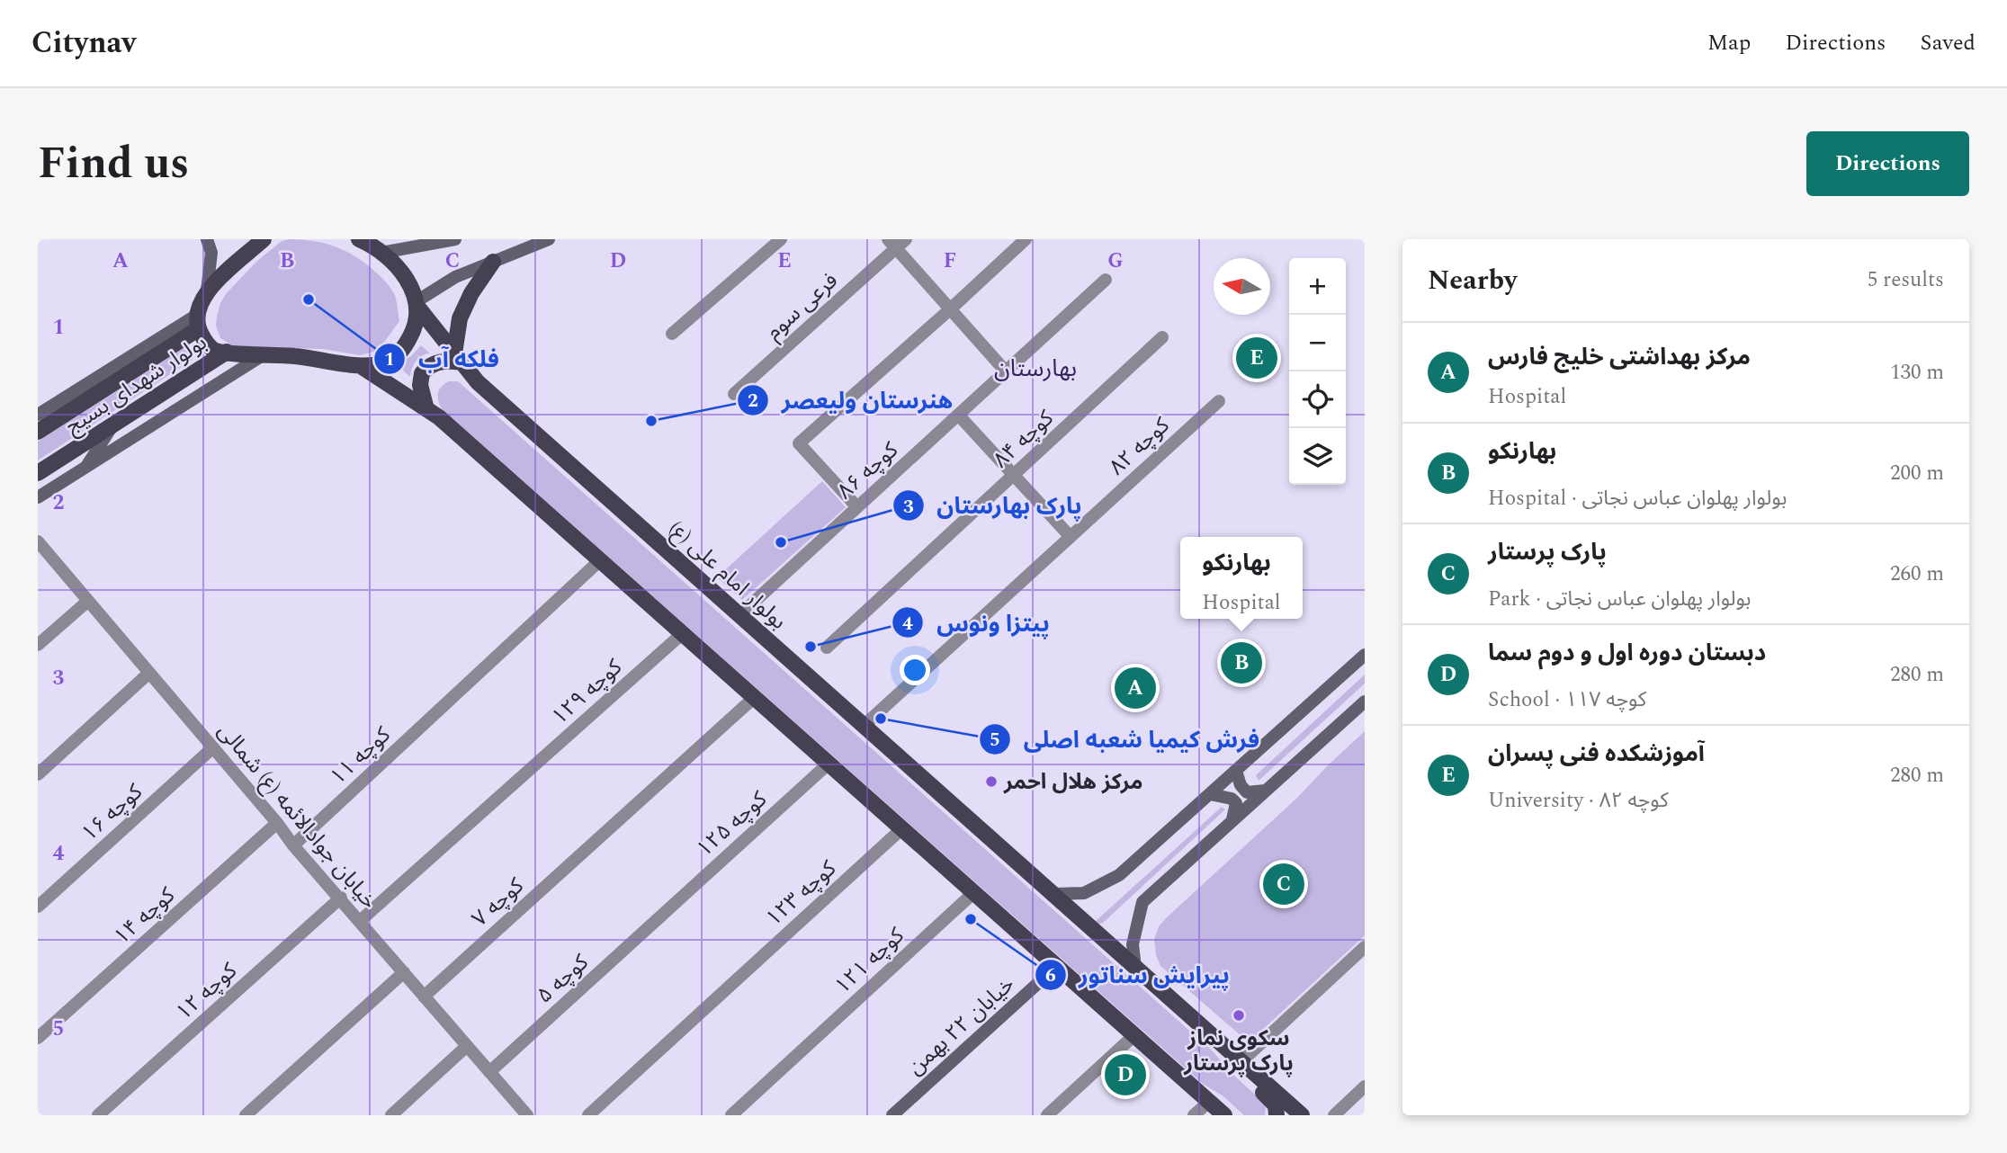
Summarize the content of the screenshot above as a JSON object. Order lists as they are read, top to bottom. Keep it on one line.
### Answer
{"streets":{"main road":["بولوار شهدای بسیج","بولوار امام علی (ع)"],"street":["فرعی سوم","کوچه ۸۴","کوچه ۸۲","کوچه ۸۶","کوچه ۱۲۹","کوچه ۱۱","کوچه ۱۶","خیابان جوادالائمه (ع) شمالی","کوچه ۱۲۵","کوچه ۱۲۳","کوچه ۷","کوچه ۱۴","کوچه ۱۲۱","کوچه ۵","کوچه ۱۲","خیابان ۲۲ بهمن"]},"crossings":[["کوچه ۸۲","بولوار امام علی (ع)"],["کوچه ۸۶","بولوار امام علی (ع)"],["کوچه ۱۲۹","خیابان جوادالائمه (ع) شمالی"],["کوچه ۱۱","خیابان جوادالائمه (ع) شمالی"],["کوچه ۱۶","خیابان جوادالائمه (ع) شمالی"],["خیابان جوادالائمه (ع) شمالی","کوچه ۷"],["خیابان جوادالائمه (ع) شمالی","کوچه ۱۴"],["خیابان جوادالائمه (ع) شمالی","کوچه ۵"],["خیابان جوادالائمه (ع) شمالی","کوچه ۱۲"],["کوچه ۱۲۵","کوچه ۵"]],"districts":["بهارستان"],"places":["فلکه آب","هنرستان ولیعصر","پارک بهارستان","پیتزا ونوس","فرش کیمیا شعبه اصلی","مرکز هلال احمر","پیرایش سناتور","سکوی نماز پارک پرستار"],"north":"left","page":{"header":"Citynav","nav":["Map","Directions","Saved"],"title":"Find us","buttons":"Directions","heading":["Nearby","5 results"],"map_buttons":["+","−"],"list":[{"mark":"A","name":"مرکز بهداشتی خلیج فارس","note":"Hospital","value":"130 m"},{"mark":"B","name":"بهارنکو","note":"Hospital · بولوار پهلوان عباس نجاتی","value":"200 m"},{"mark":"C","name":"پارک پرستار","note":"Park · بولوار پهلوان عباس نجاتی","value":"260 m"},{"mark":"D","name":"دبستان دوره اول و دوم سما","note":"School · کوچه ۱۱۷","value":"280 m"},{"mark":"E","name":"آموزشکده فنی پسران","note":"University · کوچه ۸۲","value":"280 m"}],"pins":["E","B","A","C","D"],"popup":["بهارنکو","Hospital"]},"grid":{"columns":["A","B","C","D","E","F","G"],"rows":["1","2","3","4","5"]}}
